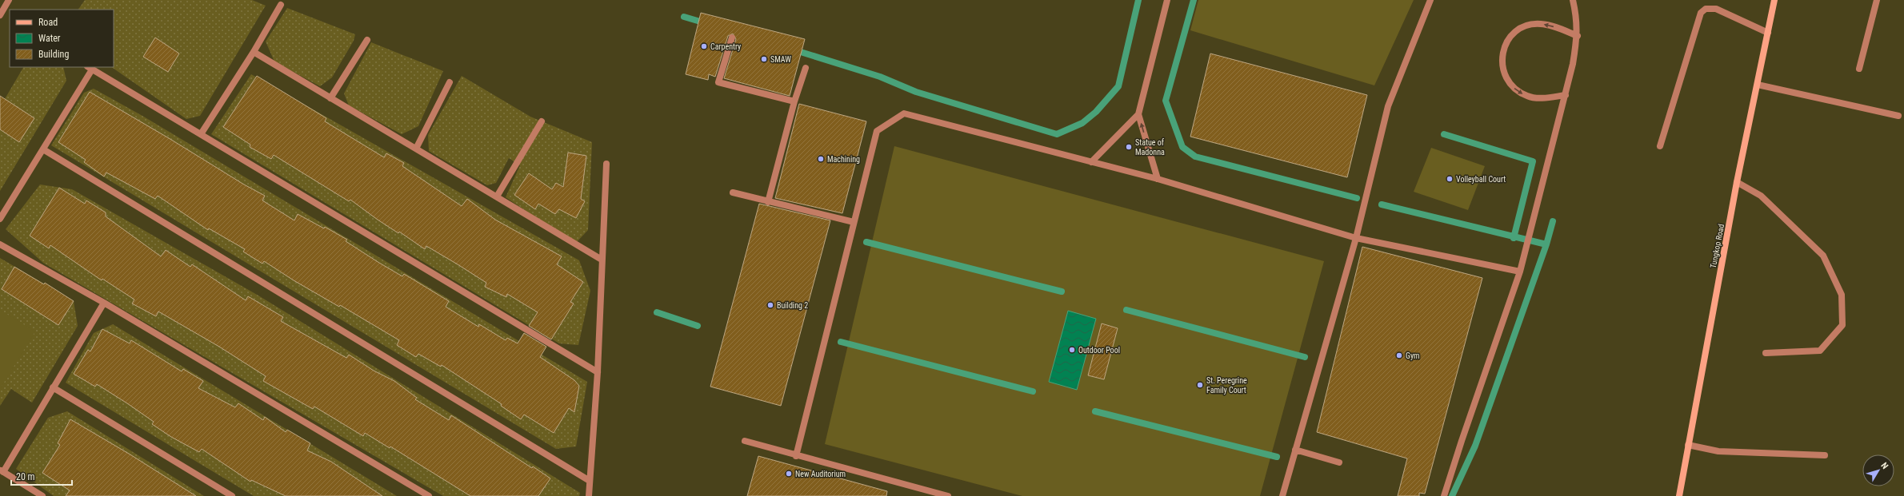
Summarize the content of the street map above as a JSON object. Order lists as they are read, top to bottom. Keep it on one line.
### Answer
{"streets":{"street":["Tungkop Road"]},"places":["Carpentry","SMAW","Statue of Madonna","Machining","Volleyball Court","Building 2","Outdoor Pool","Gym","St. Peregrine Family Court","New Auditorium"],"legend":["Road","Water","Building"],"scale_bar":"20 m","north":"top right"}
